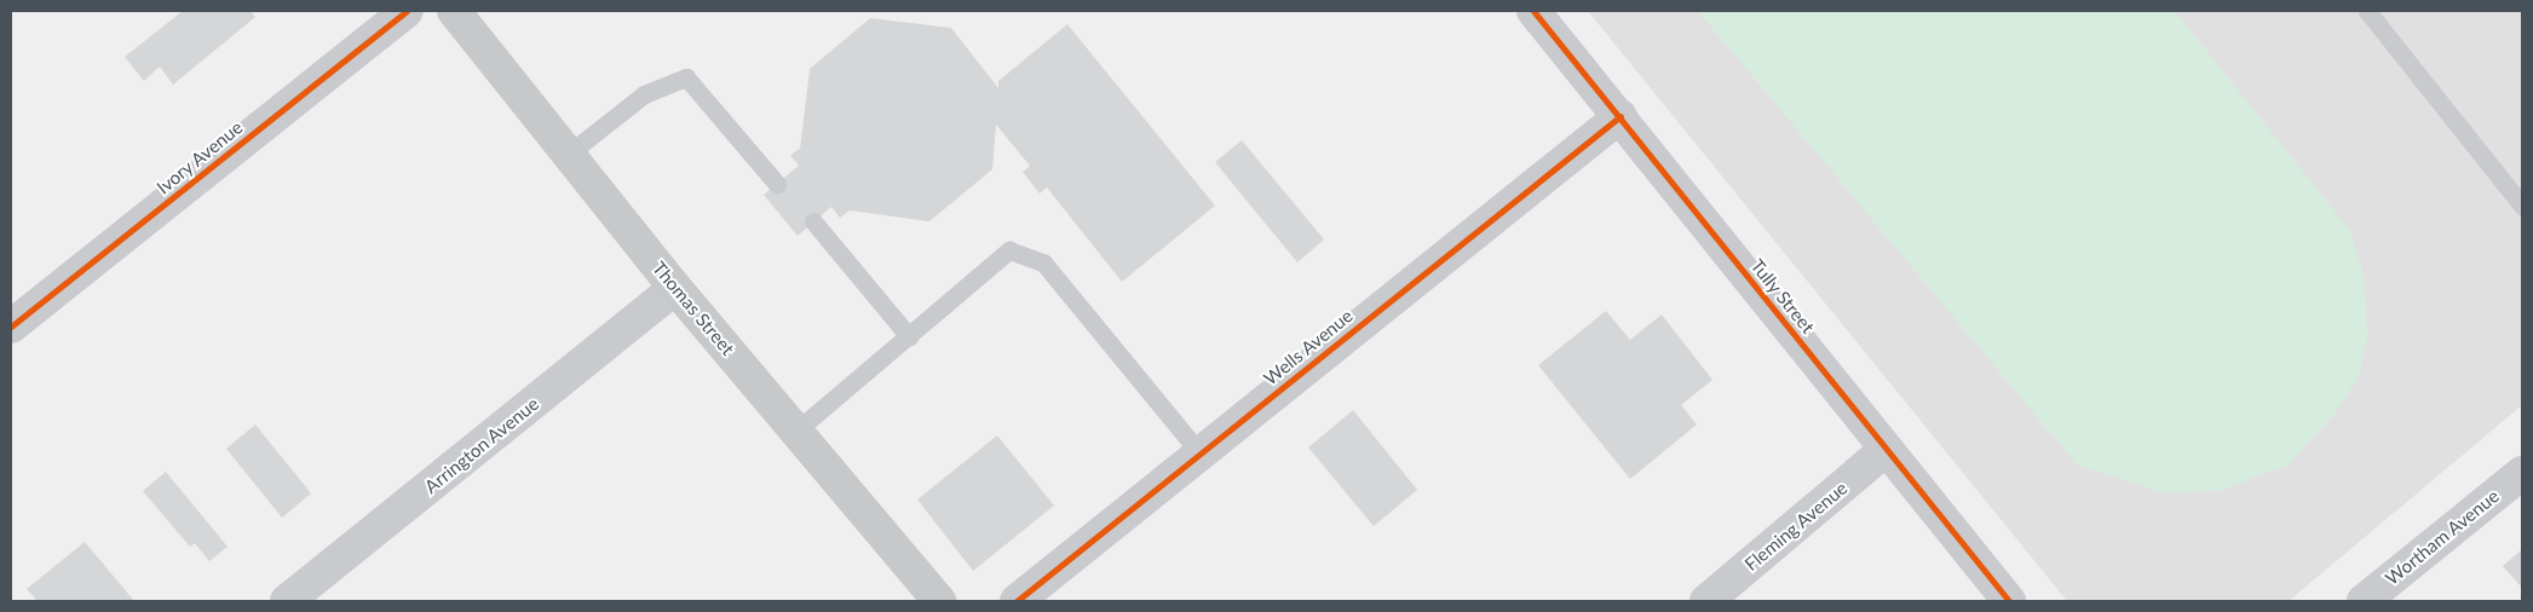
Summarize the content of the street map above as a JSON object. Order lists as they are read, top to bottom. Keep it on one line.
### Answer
{"streets":{"main road":["Thomas Street"],"street":["Ivory Avenue","Tully Street","Wells Avenue","Arrington Avenue","Fleming Avenue","Wortham Avenue"]},"crossings":[["Tully Street","Wells Avenue"],["Tully Street","Fleming Avenue"],["Thomas Street","Arrington Avenue"]]}
